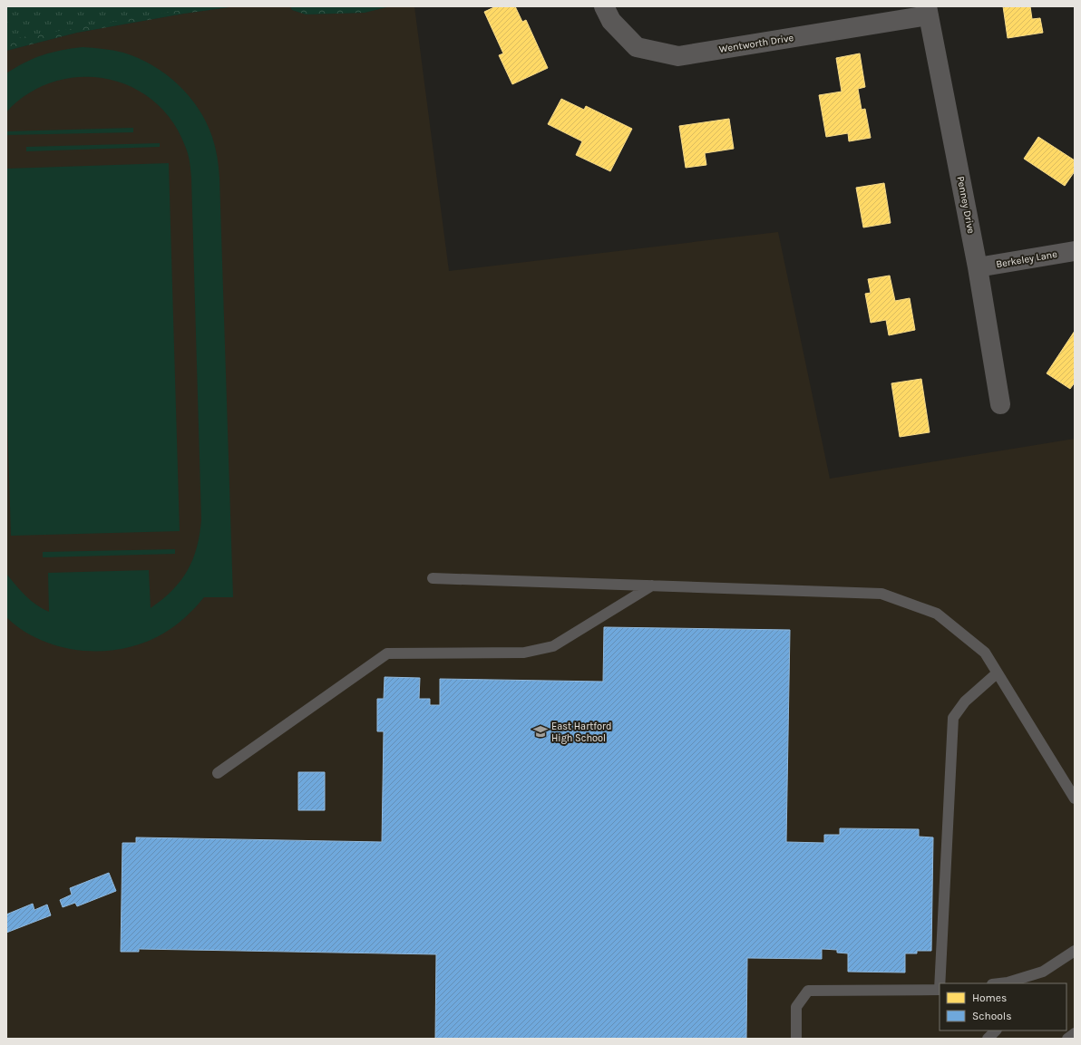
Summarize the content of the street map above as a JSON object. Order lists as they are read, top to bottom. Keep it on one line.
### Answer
{"streets":{"street":["Wentworth Drive","Penney Drive","Berkeley Lane"]},"crossings":[["Wentworth Drive","Penney Drive"],["Penney Drive","Berkeley Lane"]],"places":{"school or university":["East Hartford High School"]},"legend":["Homes","Schools"]}
